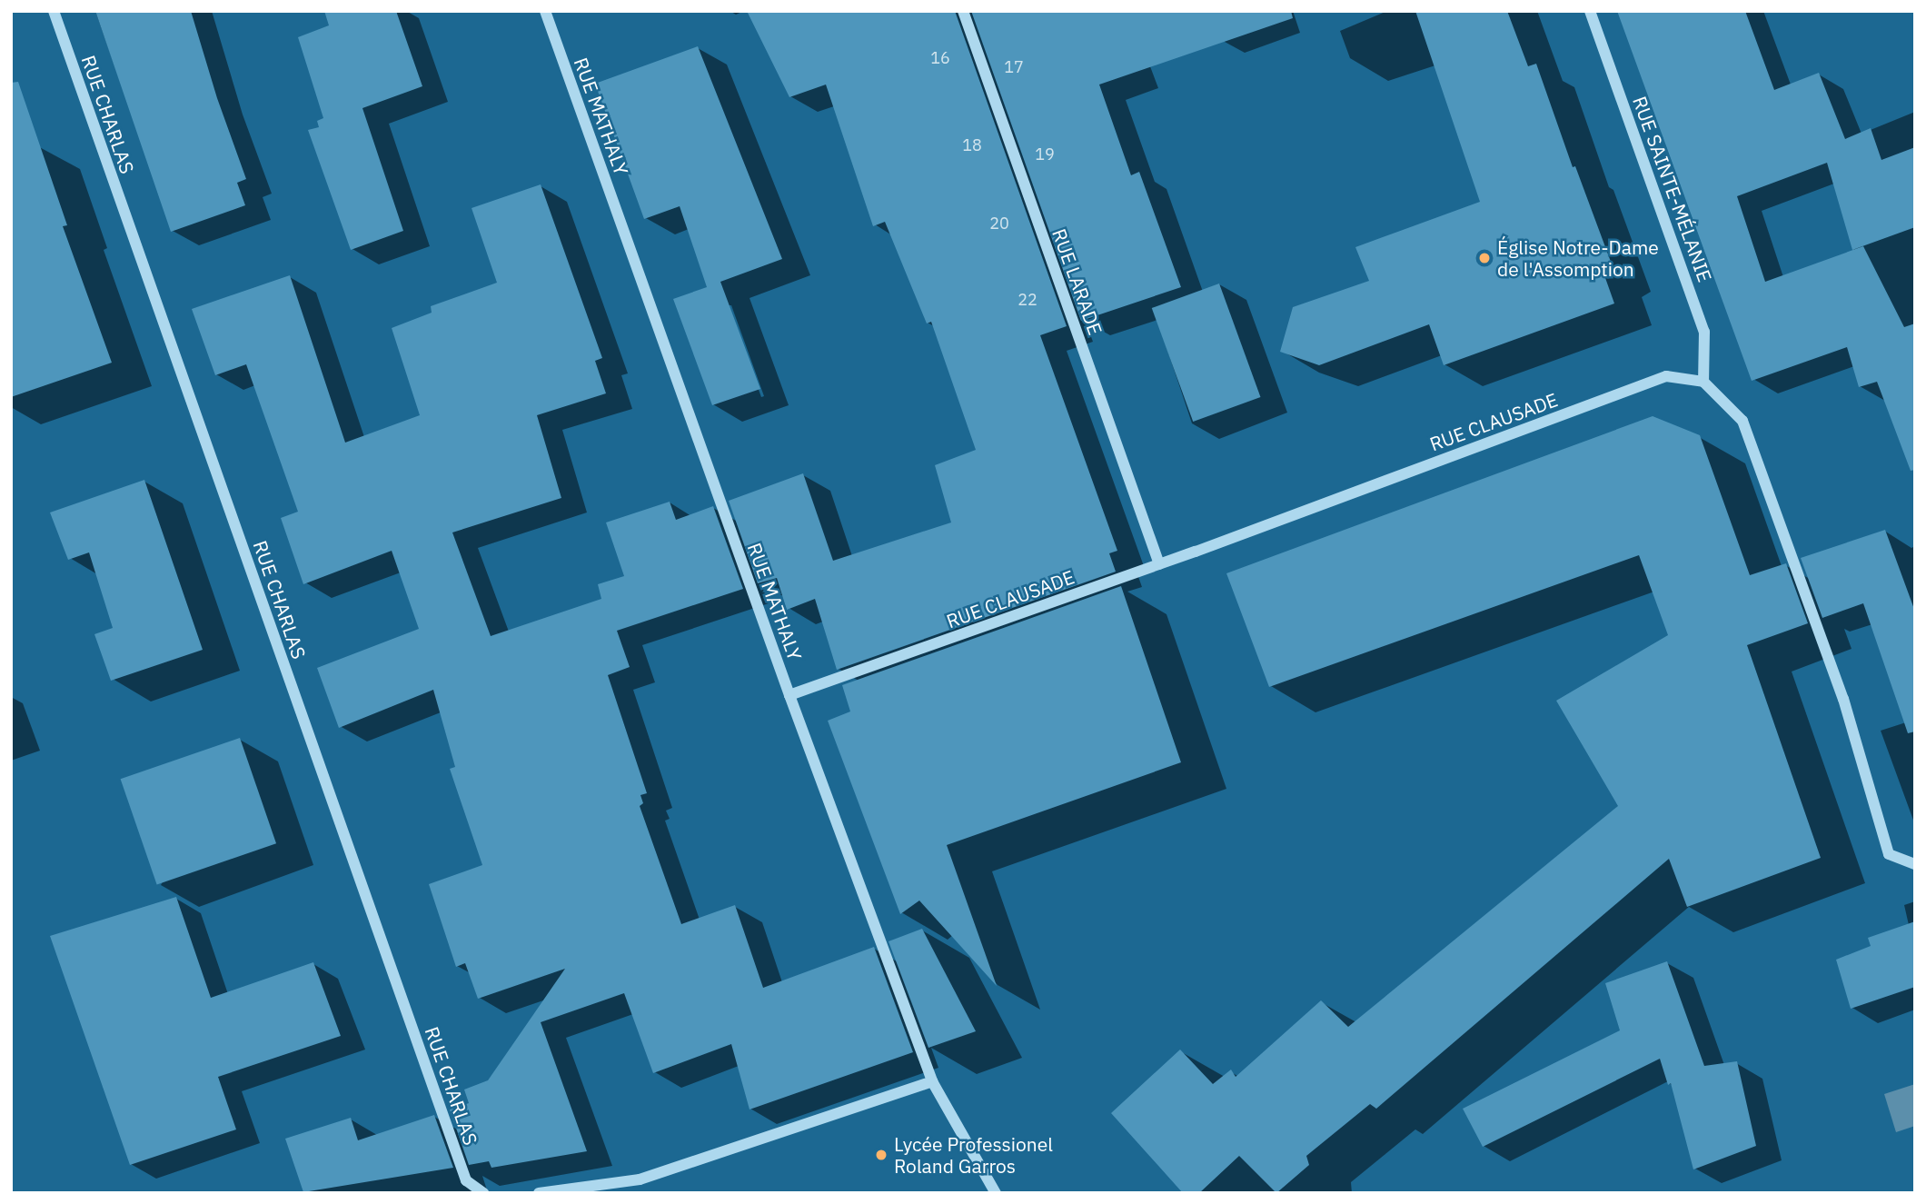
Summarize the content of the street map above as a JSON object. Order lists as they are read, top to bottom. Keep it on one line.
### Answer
{"streets":{"street":["RUE CHARLAS","RUE MATHALY","RUE SAINTE-MÉLANIE","RUE LARADE","RUE CLAUSADE"]},"crossings":[["RUE MATHALY","RUE CLAUSADE"],["RUE SAINTE-MÉLANIE","RUE CLAUSADE"],["RUE LARADE","RUE CLAUSADE"]],"places":["Église Notre-Dame de l'Assomption","Lycée Professionel Roland Garros"],"house_numbers":["16","17","18","19","20","22"]}
